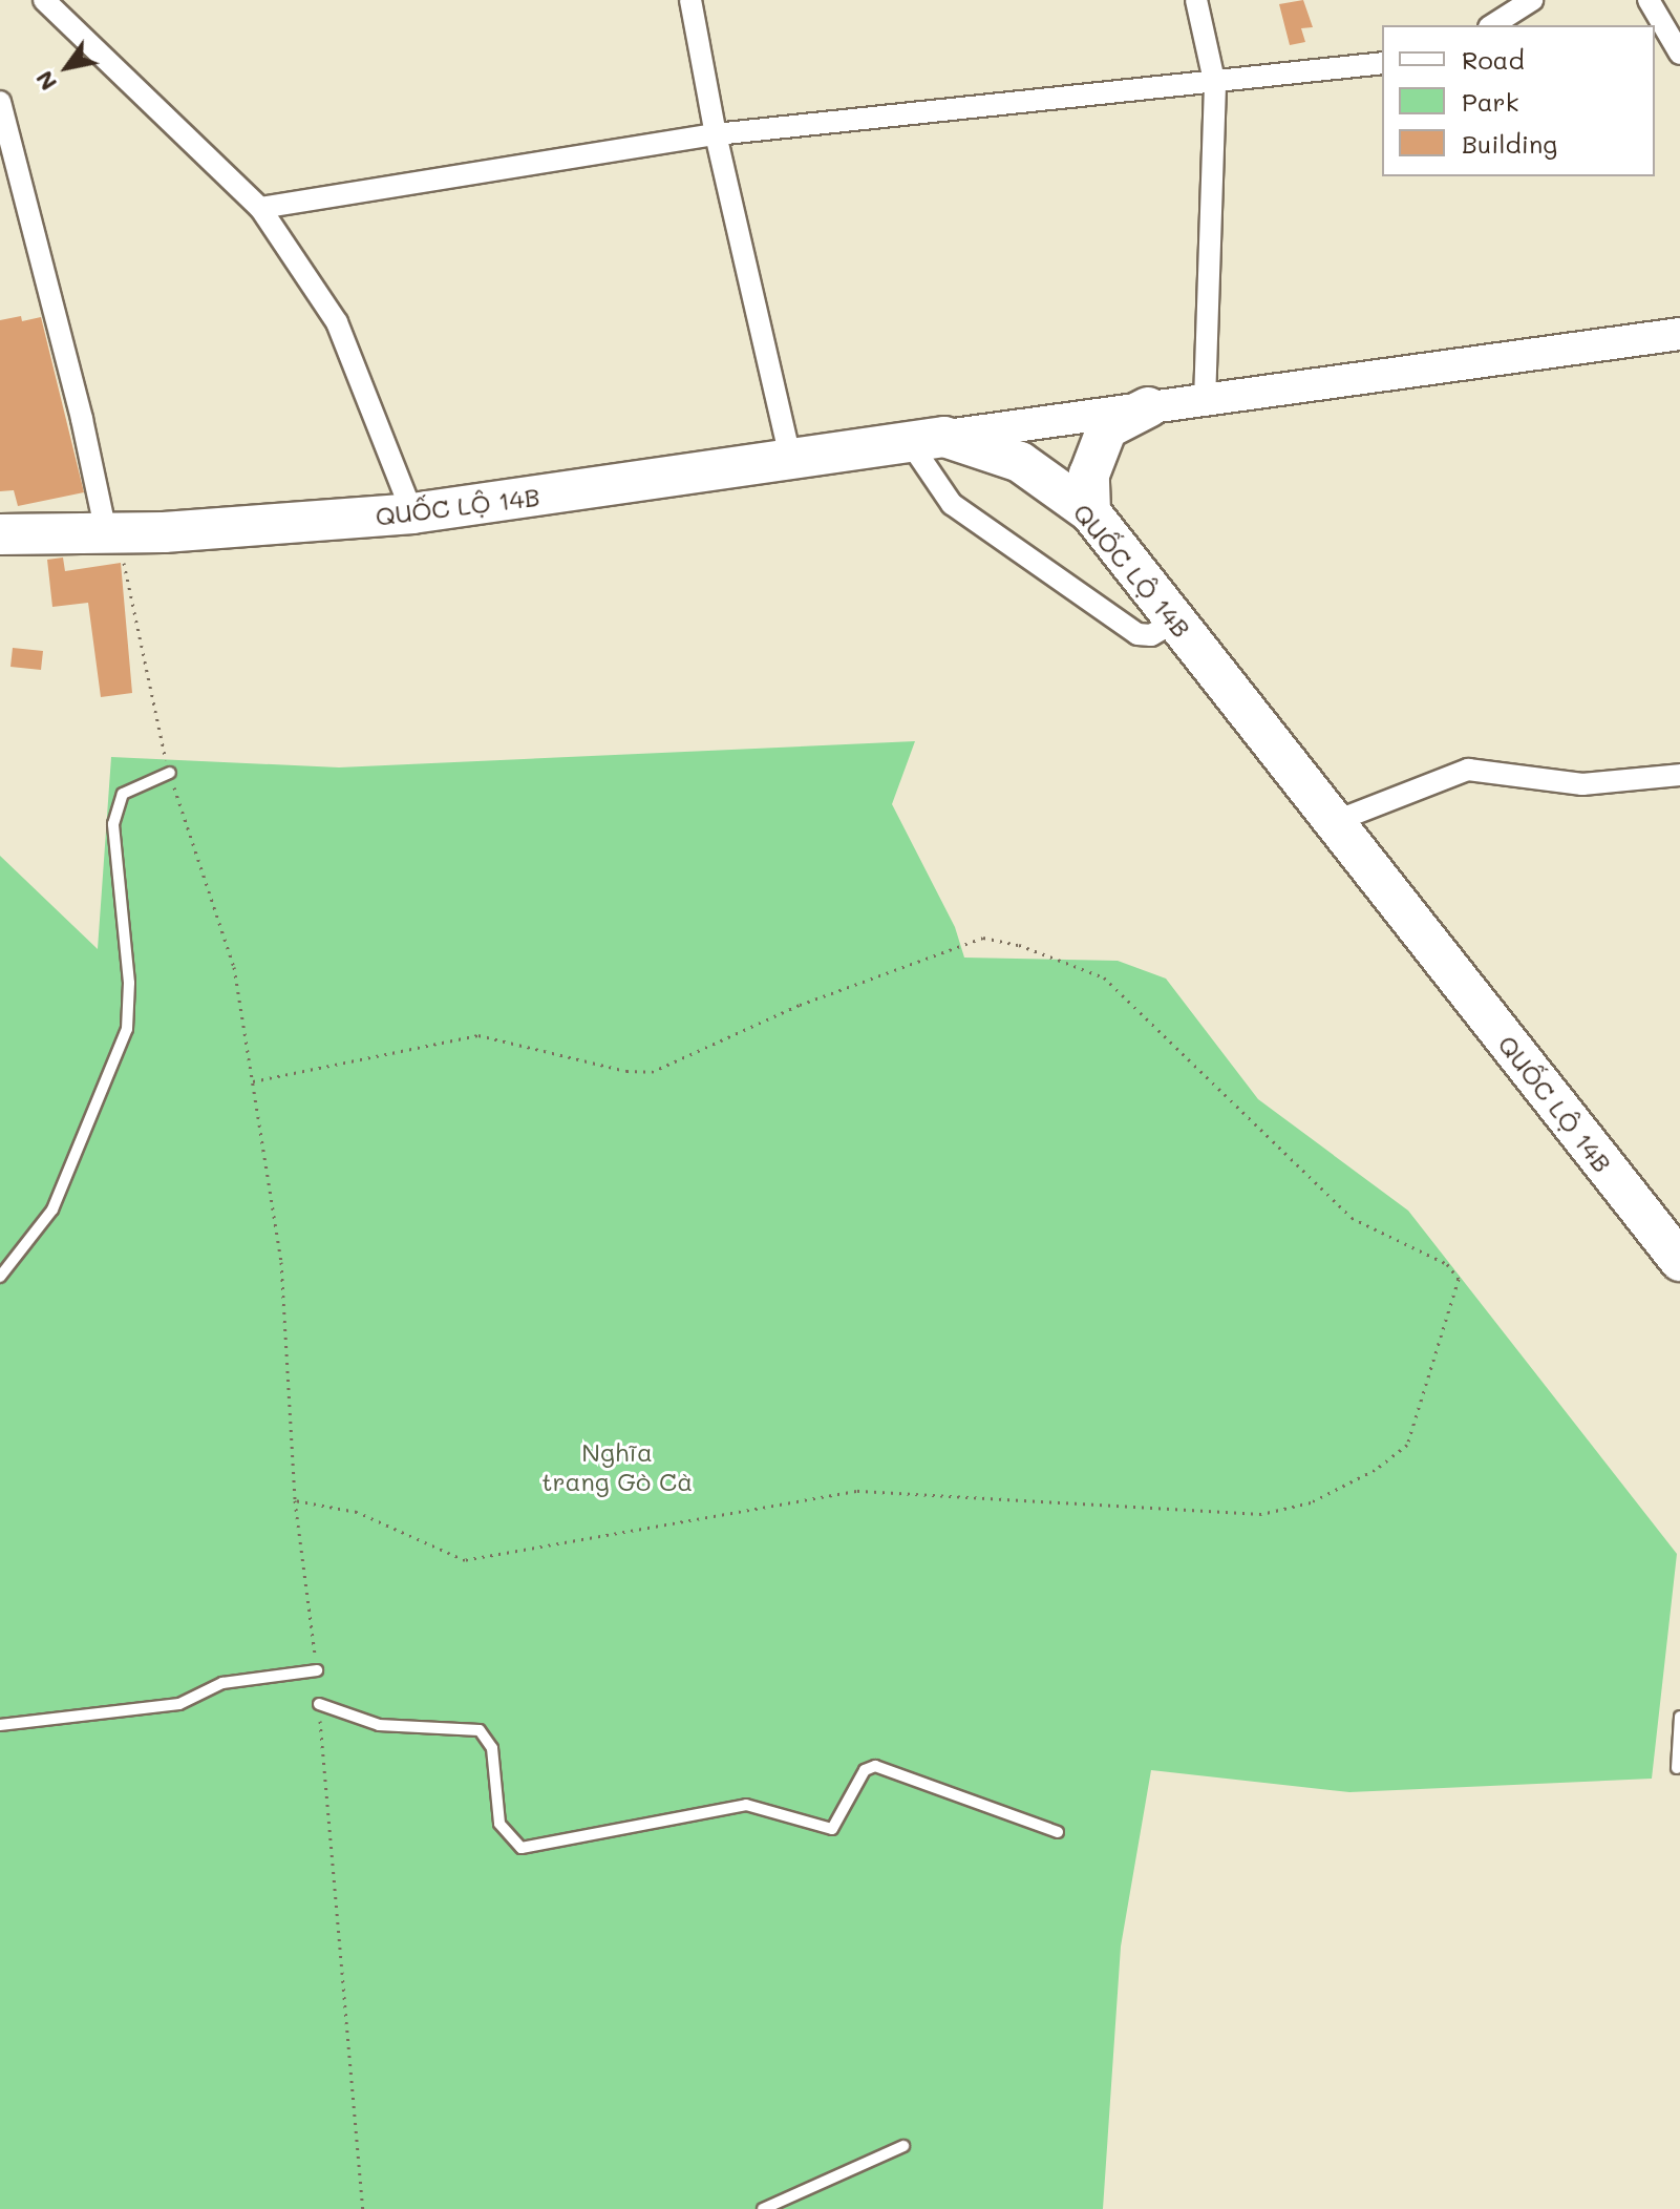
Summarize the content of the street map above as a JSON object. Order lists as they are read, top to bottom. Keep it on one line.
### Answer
{"streets":{"highway":["QUỐC LỘ 14B"]},"parks":["Nghĩa trang Gò Cà"],"legend":["Road","Park","Building"],"north":"bottom left"}
